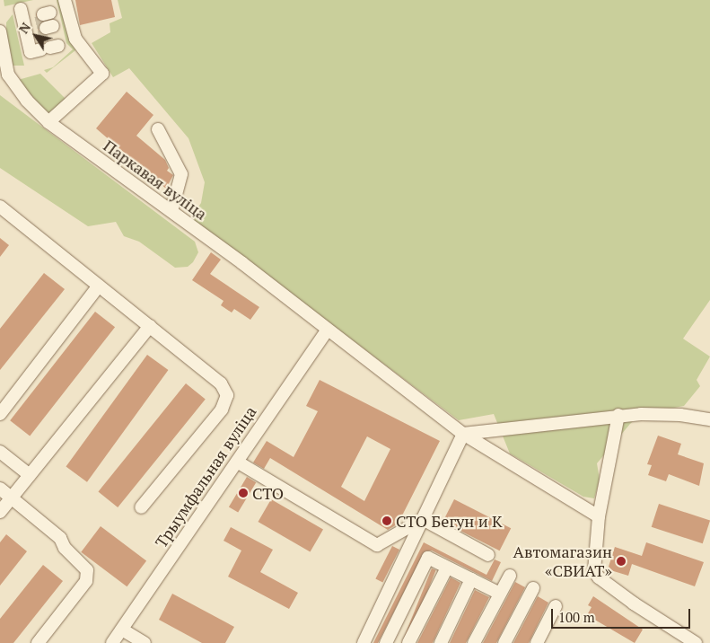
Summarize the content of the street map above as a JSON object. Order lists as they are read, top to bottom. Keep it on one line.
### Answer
{"streets":{"street":["Паркавая вуліца","Трыумфальная вуліца"]},"crossings":[["Паркавая вуліца","Трыумфальная вуліца"]],"places":["СТО","СТО Бегун и К","Автомагазин «СВИАТ»"],"scale_bar":"100 m","north":"top left"}
